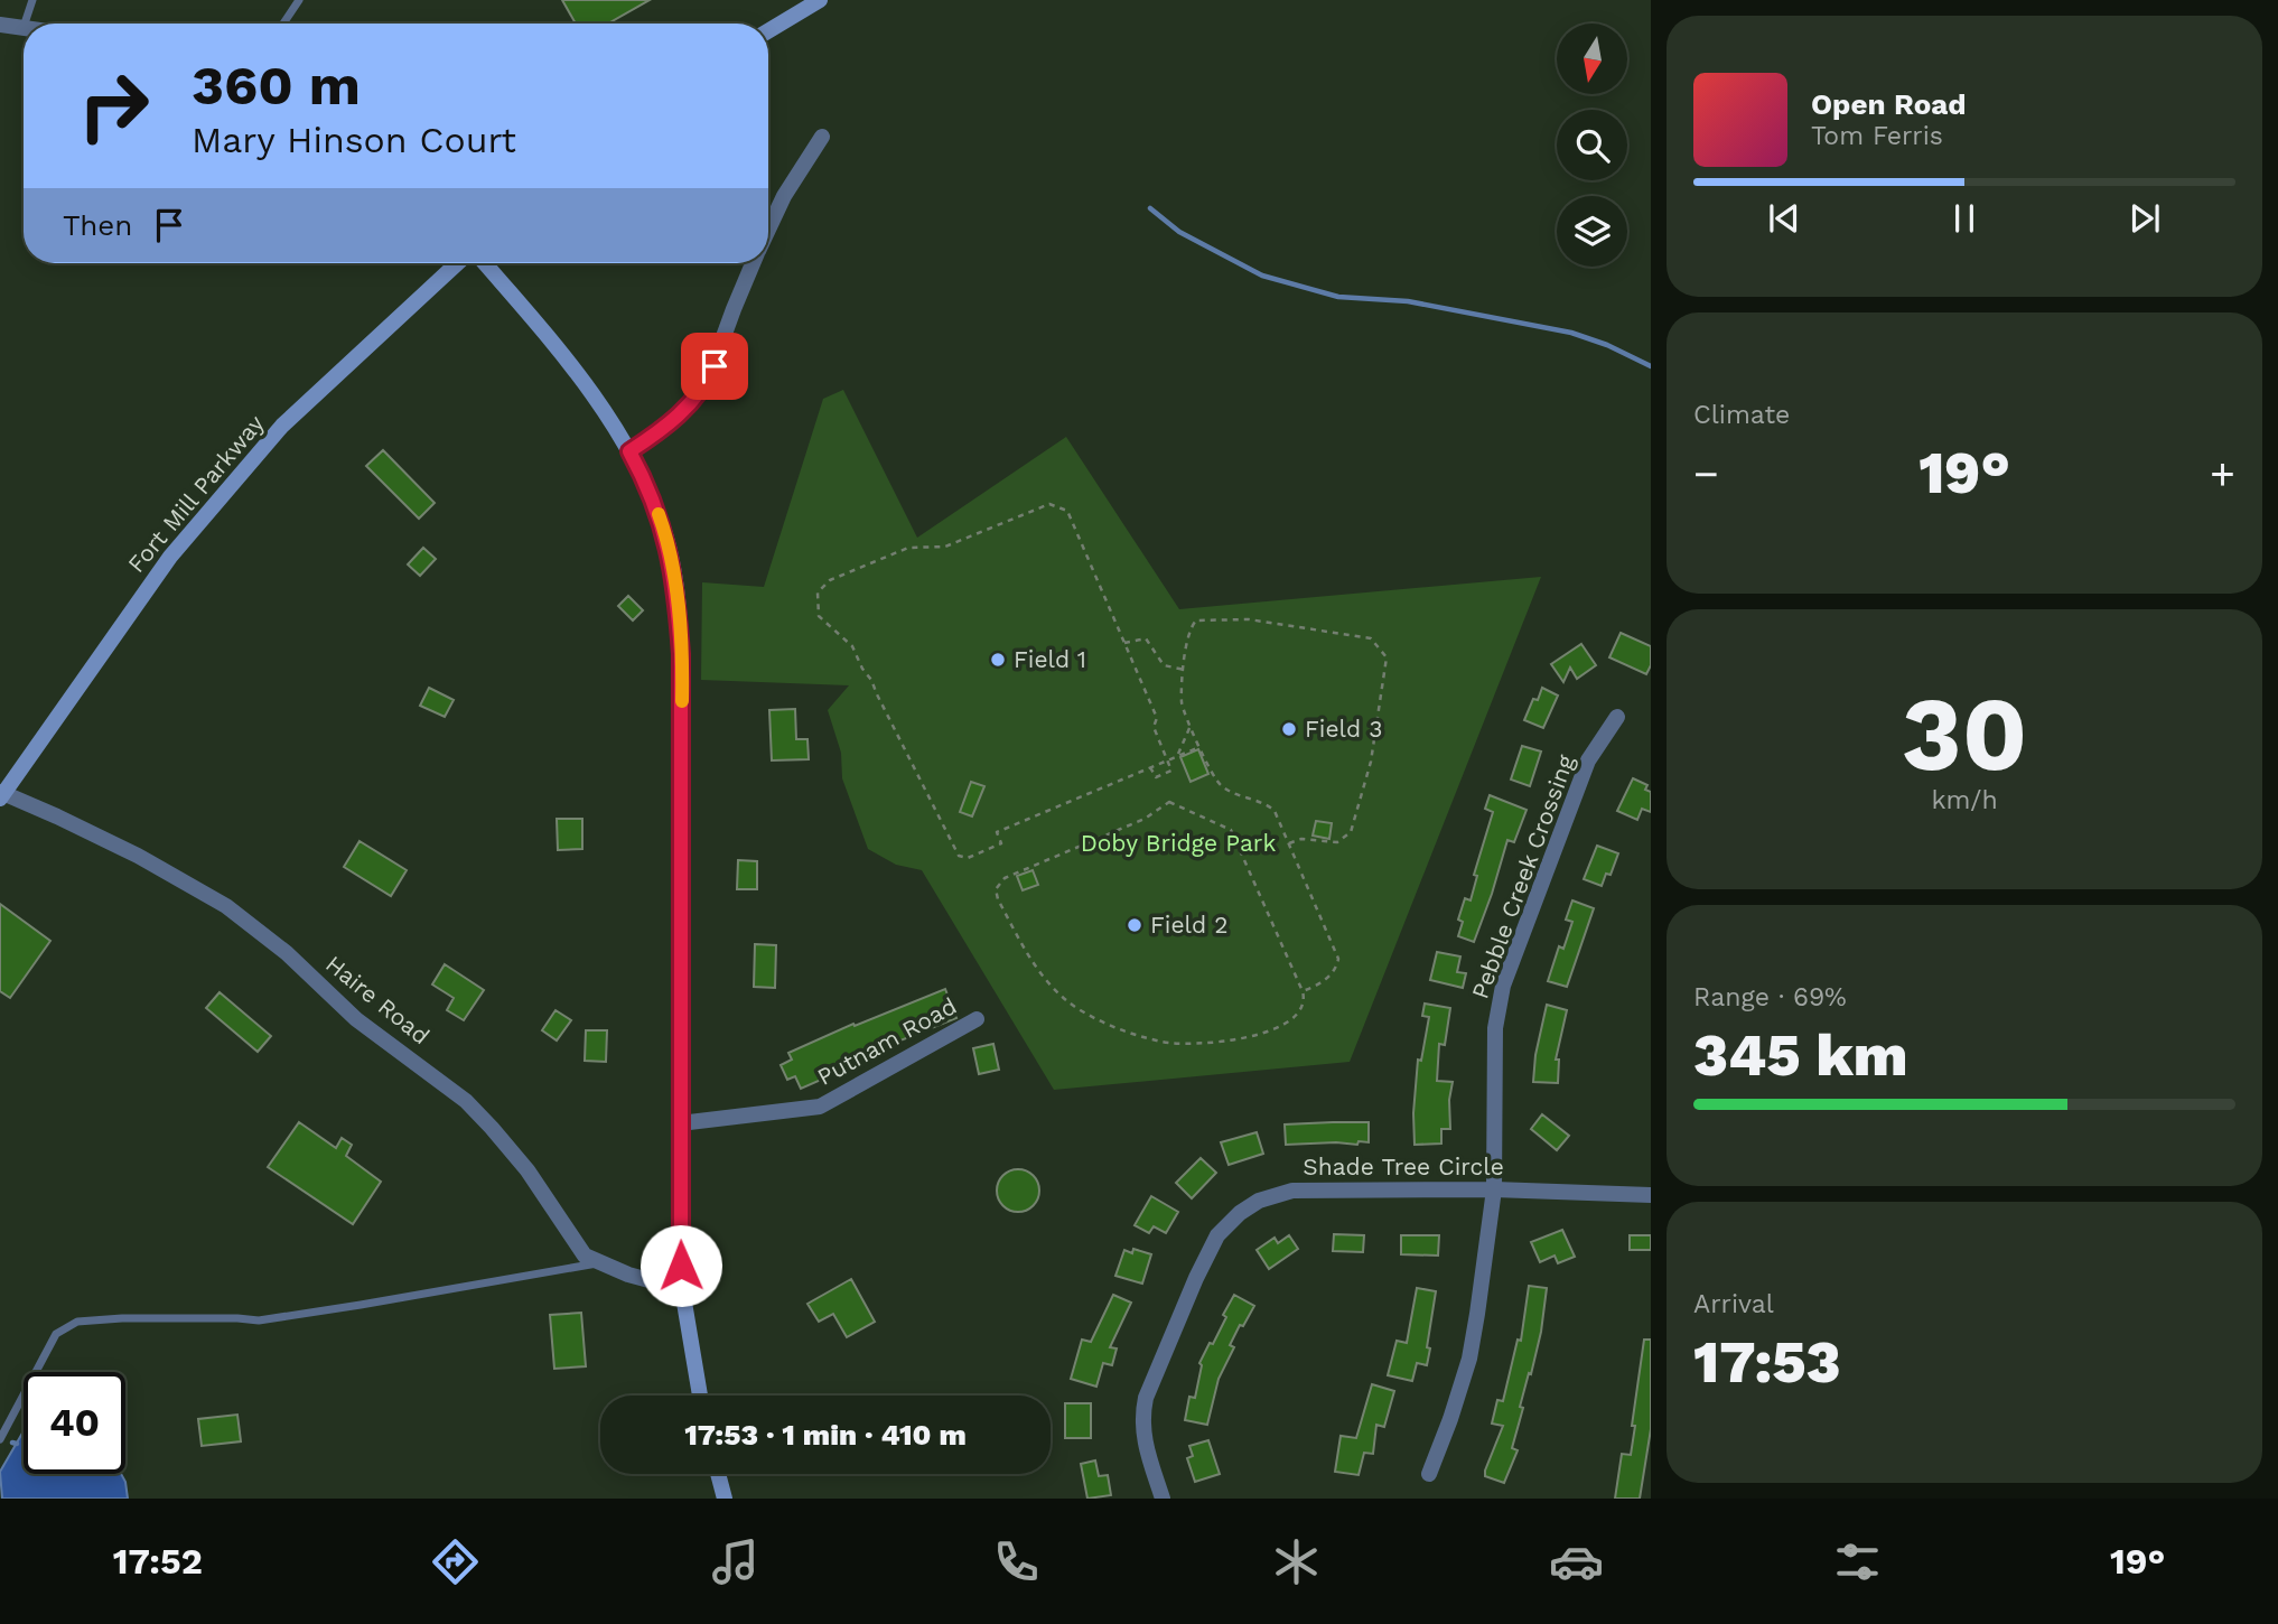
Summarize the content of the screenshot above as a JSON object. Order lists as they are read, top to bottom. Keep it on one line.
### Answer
{"streets":{"street":["Fort Mill Parkway","Pebble Creek Crossing","Haire Road","Putnam Road","Shade Tree Circle"]},"crossings":[["Fort Mill Parkway","Haire Road"],["Pebble Creek Crossing","Shade Tree Circle"]],"parks":["Doby Bridge Park"],"places":["Field 1","Field 3","Field 2"],"north":"bottom","page":{"turn":["360 m","Mary Hinson Court"],"song":["Open Road","Tom Ferris"],"then":"Then","tile":["Climate",["30","km/h"],["Range · 69%","345 km"],["Arrival","17:53"]],"heat":["−","19°","+"],"limit":"40","trip":"17:53 · 1 min · 410 m","tabs":["17:52","19°"]}}
